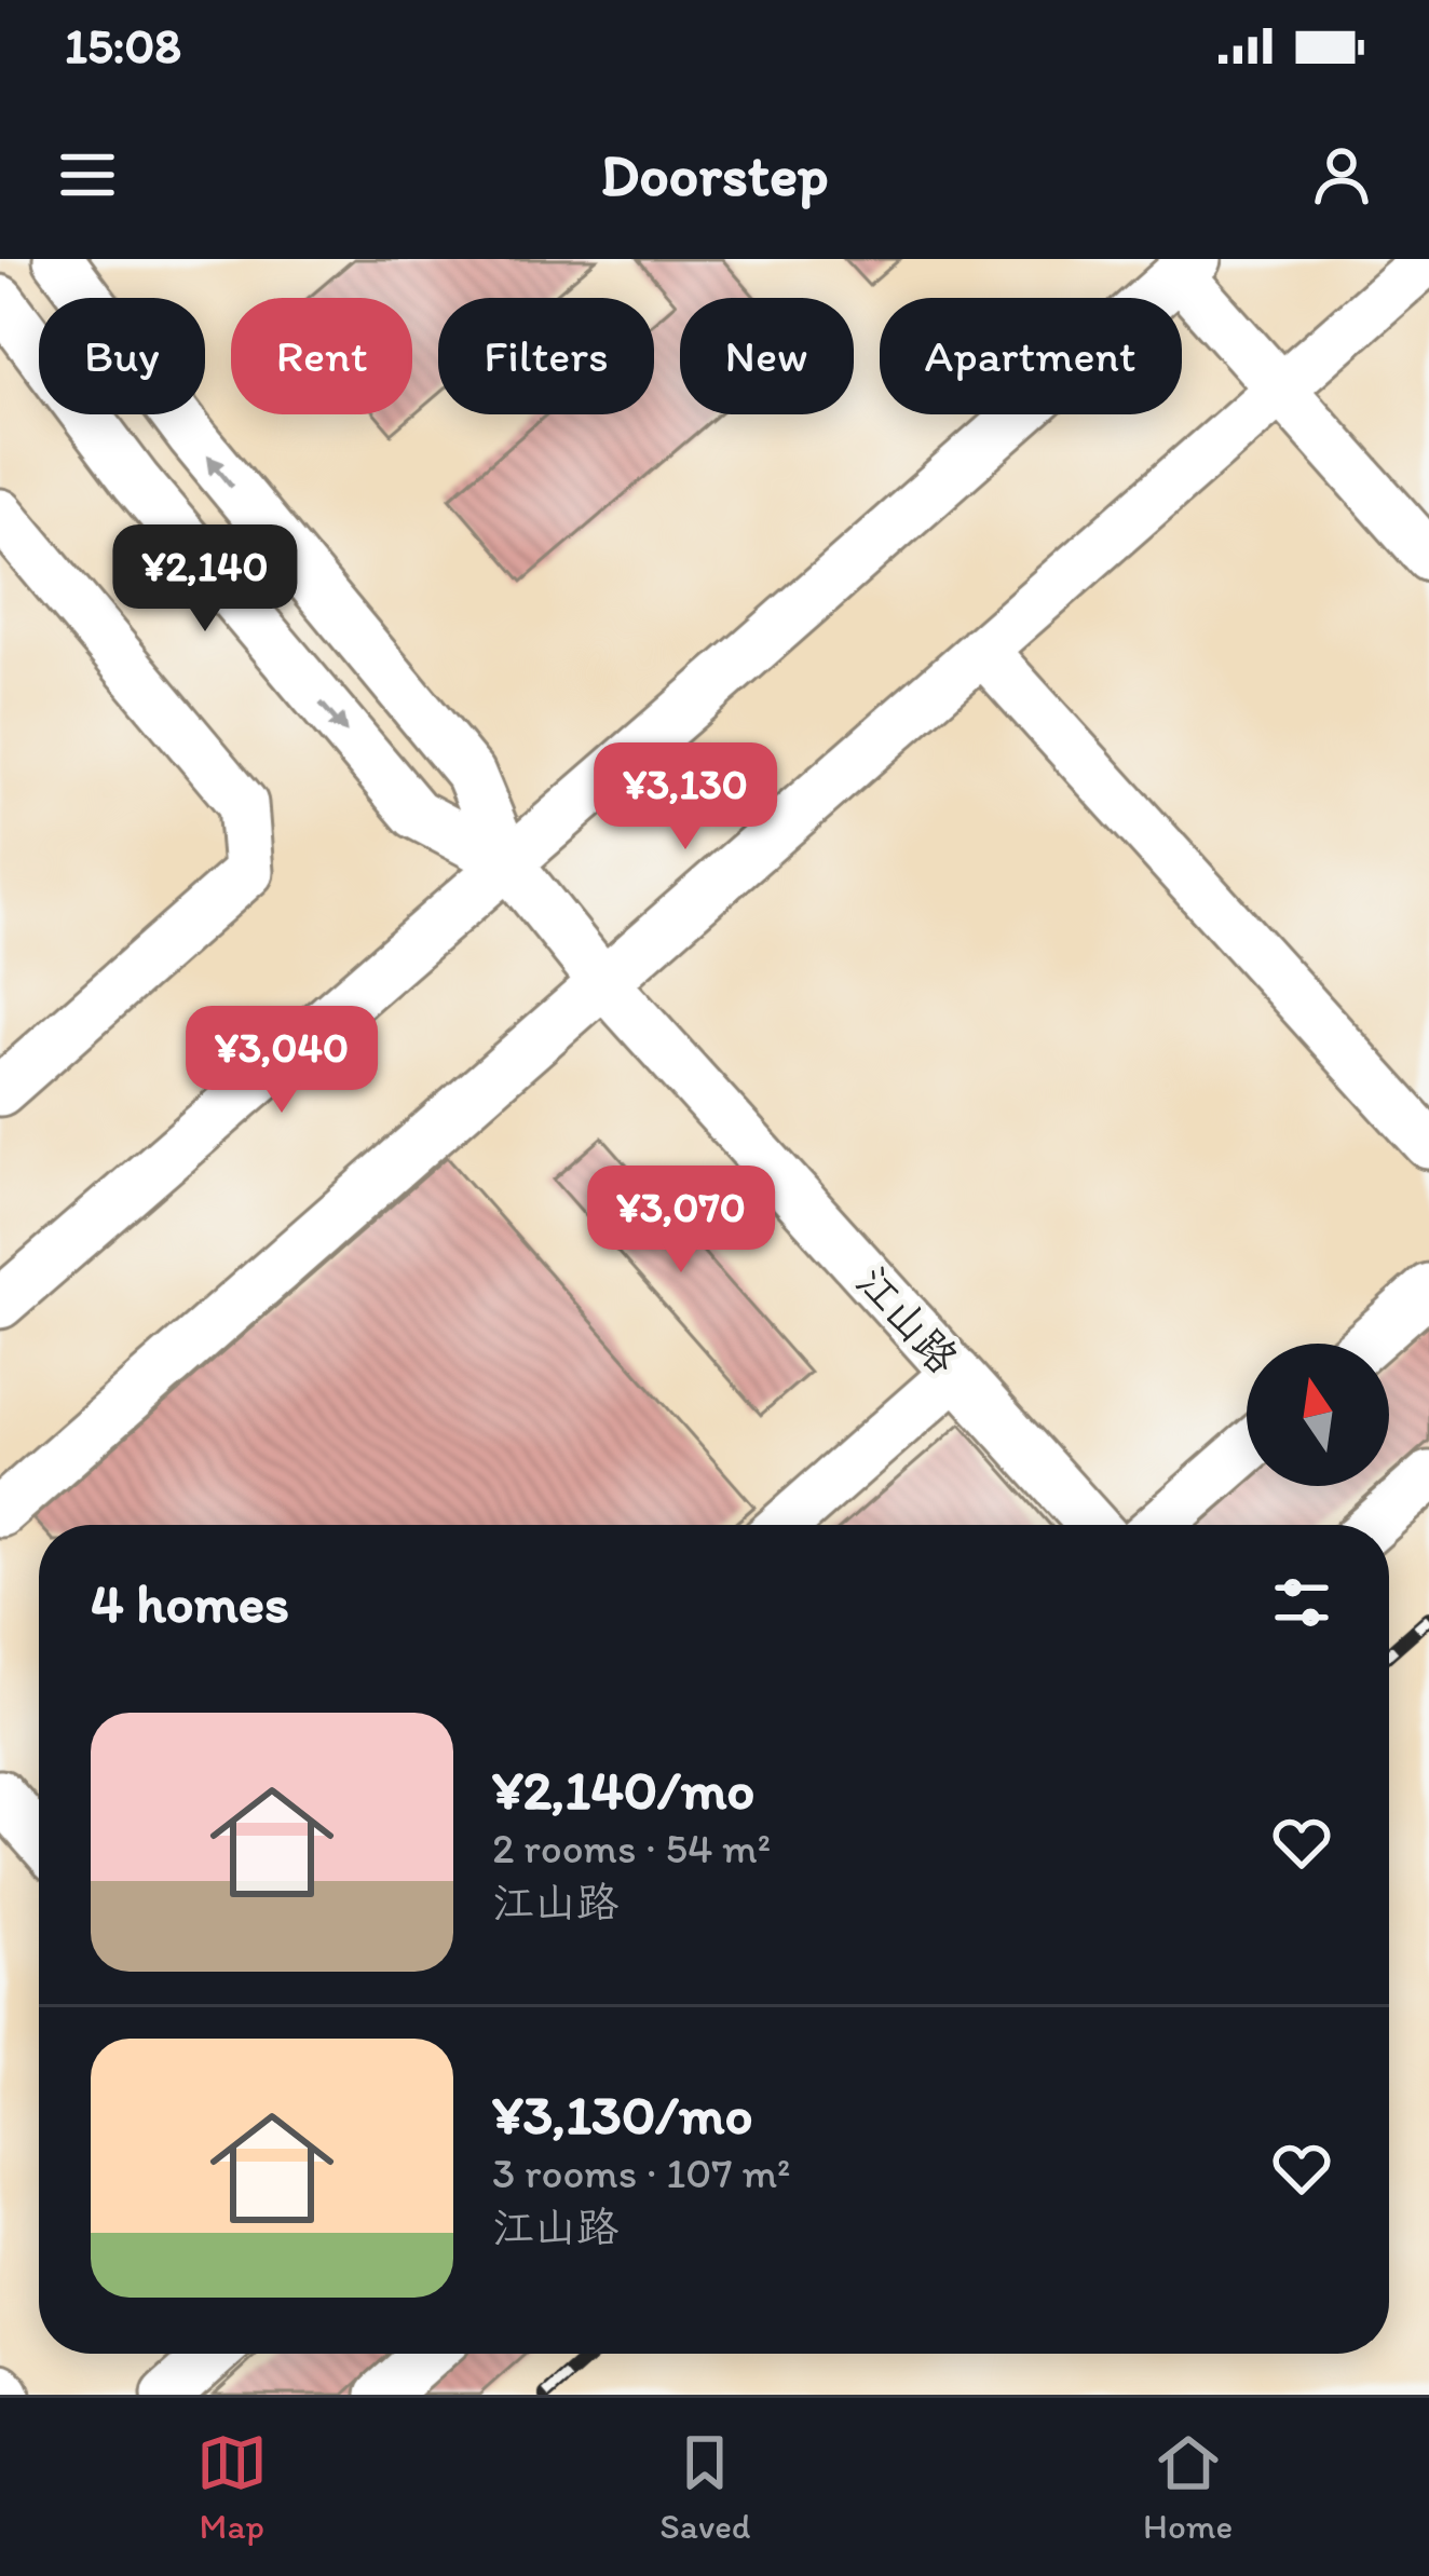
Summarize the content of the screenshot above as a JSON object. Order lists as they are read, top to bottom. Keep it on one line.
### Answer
{"streets":{"street":["江山路"]},"north":"top","page":{"status":"15:08","header":"Doorstep","chip":["Buy","Rent","Filters","New","Apartment"],"price":["¥2,140","¥3,130","¥3,040","¥3,070"],"heading":"4 homes","list":[{"name":"¥2,140/mo","note":"2 rooms · 54 m² · 江山路"},{"name":"¥3,130/mo","note":"3 rooms · 107 m² · 江山路"}],"tabs":["Map","Saved","Home"]}}
